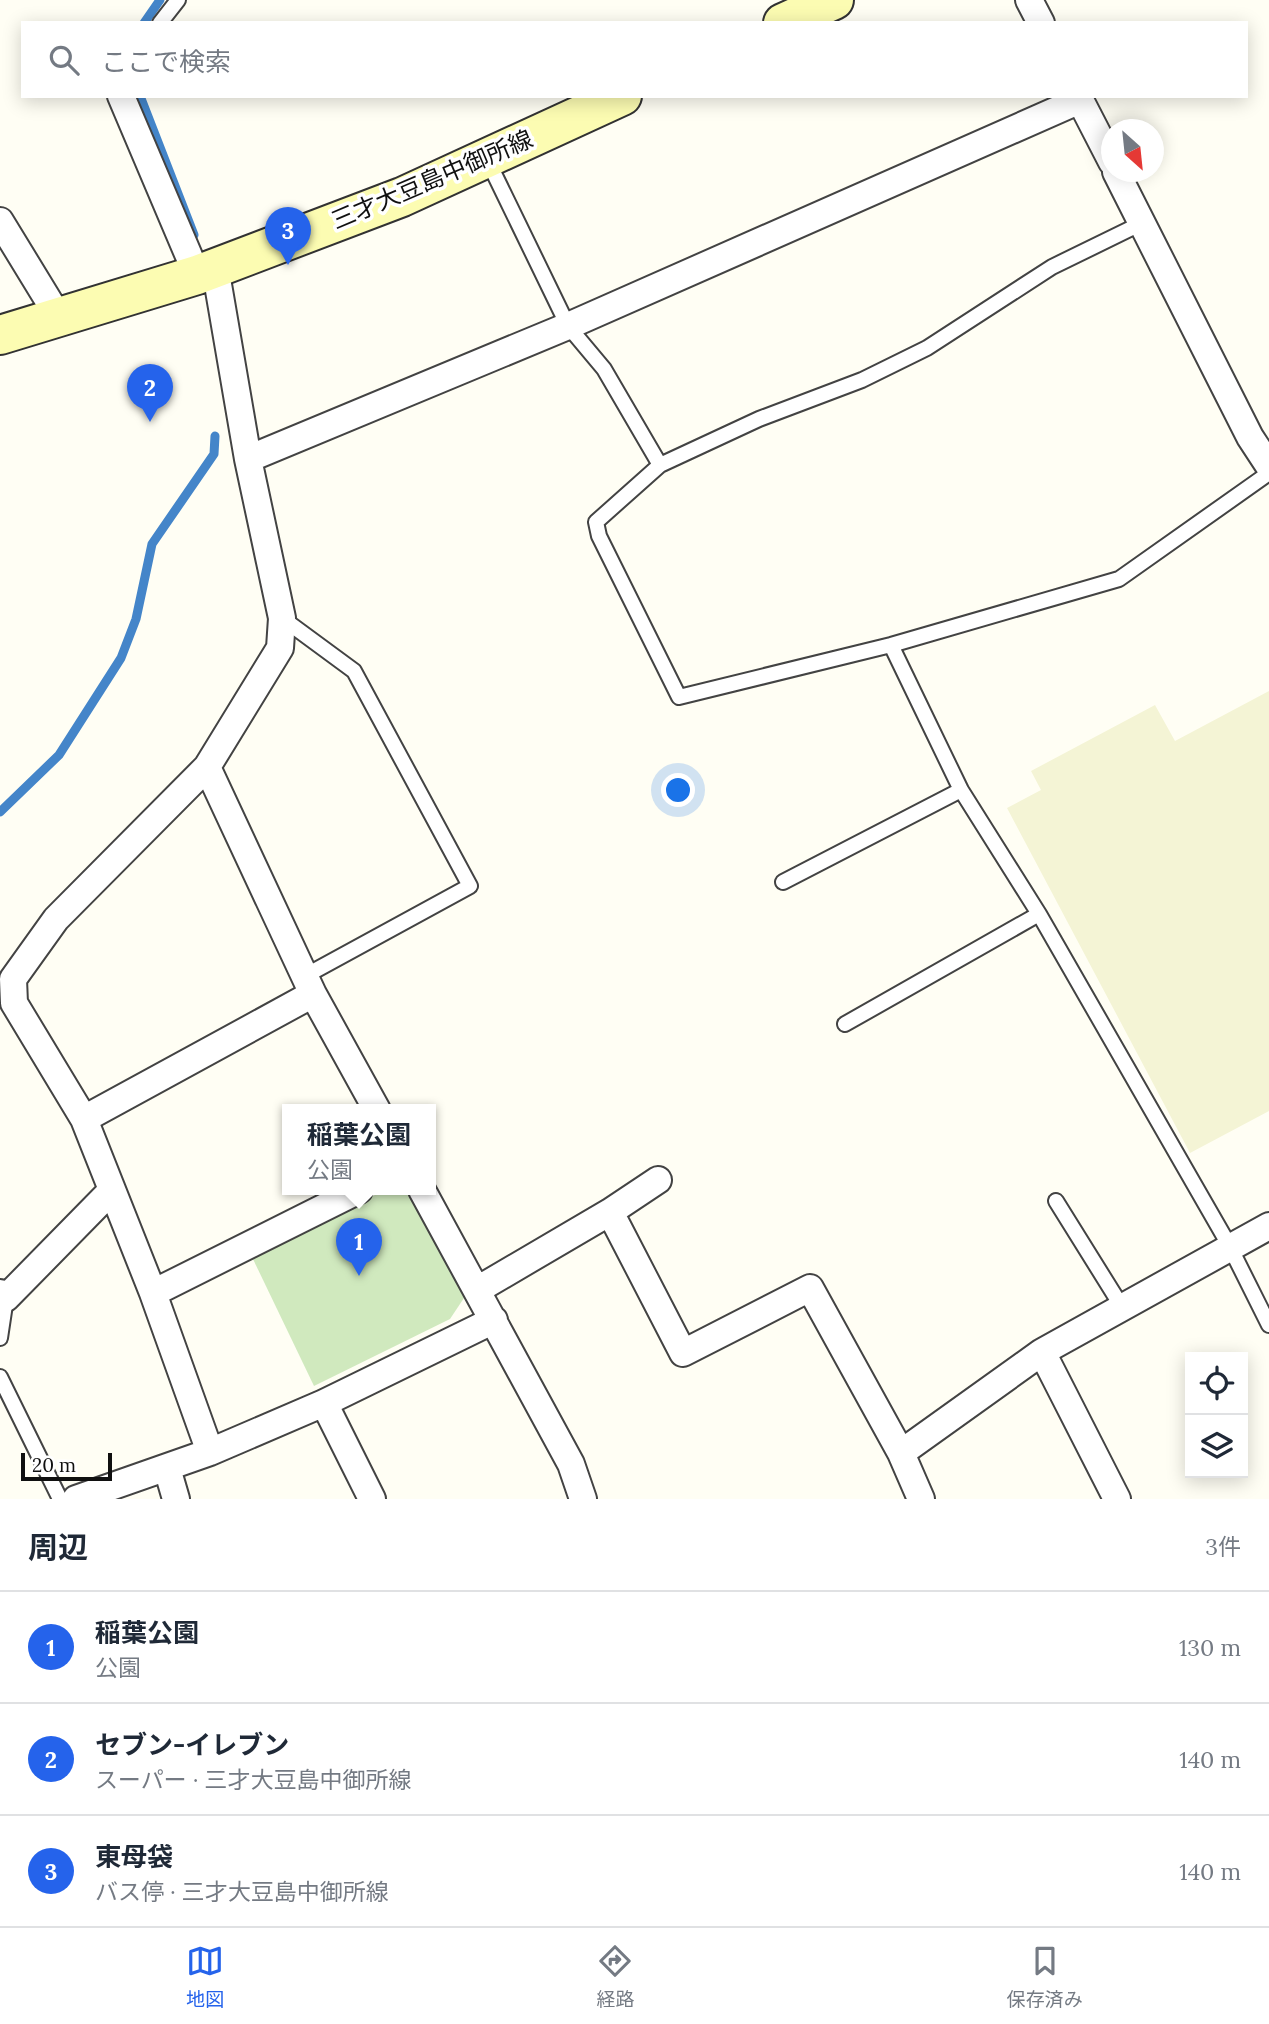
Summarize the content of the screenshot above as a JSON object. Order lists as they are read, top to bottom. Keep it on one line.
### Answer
{"streets":{"main road":["三才大豆島中御所線"]},"scale_bar":"20 m","north":"bottom right","page":{"search":"ここで検索","pins":["3","2","1"],"popup":["稲葉公園","公園"],"scale":"20 m","heading":["周辺","3件"],"list":[{"mark":"1","name":"稲葉公園","note":"公園","value":"130 m"},{"mark":"2","name":"セブン-イレブン","note":"スーパー · 三才大豆島中御所線","value":"140 m"},{"mark":"3","name":"東母袋","note":"バス停 · 三才大豆島中御所線","value":"140 m"}],"nav":["地図","経路","保存済み"]}}
